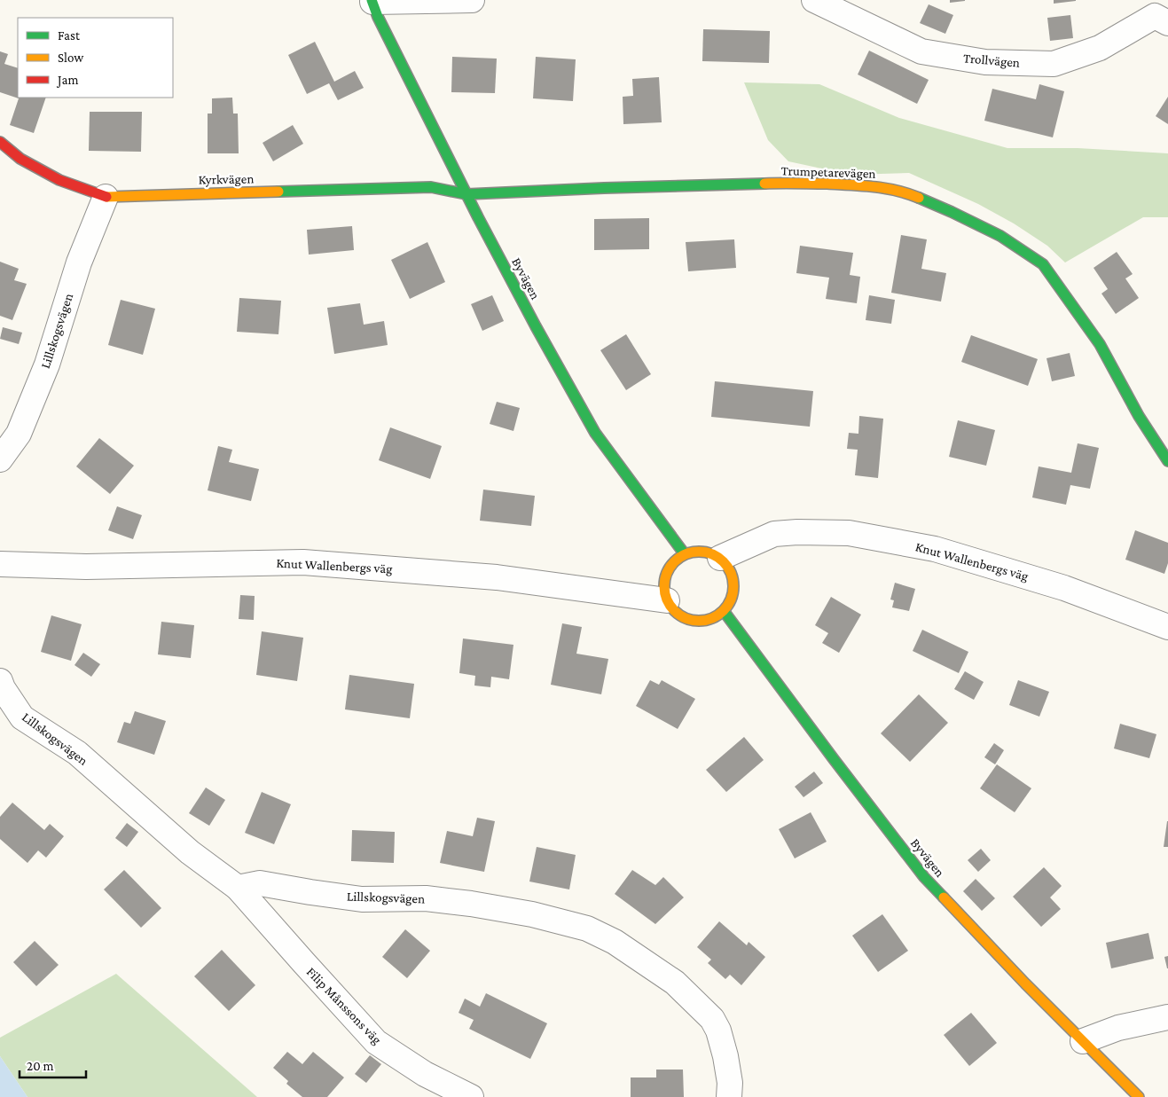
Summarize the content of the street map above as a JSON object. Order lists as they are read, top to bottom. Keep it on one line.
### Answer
{"streets":{"street":["Trollvägen","Trumpetarevägen","Kyrkvägen","Byvägen","Lillskogsvägen","Knut Wallenbergs väg","Filip Månssons väg"]},"crossings":[["Trumpetarevägen","Kyrkvägen"],["Trumpetarevägen","Byvägen"],["Kyrkvägen","Byvägen"],["Kyrkvägen","Lillskogsvägen"],["Byvägen","Knut Wallenbergs väg"],["Lillskogsvägen","Filip Månssons väg"]],"legend":["Fast","Slow","Jam"],"scale_bar":"20 m"}
